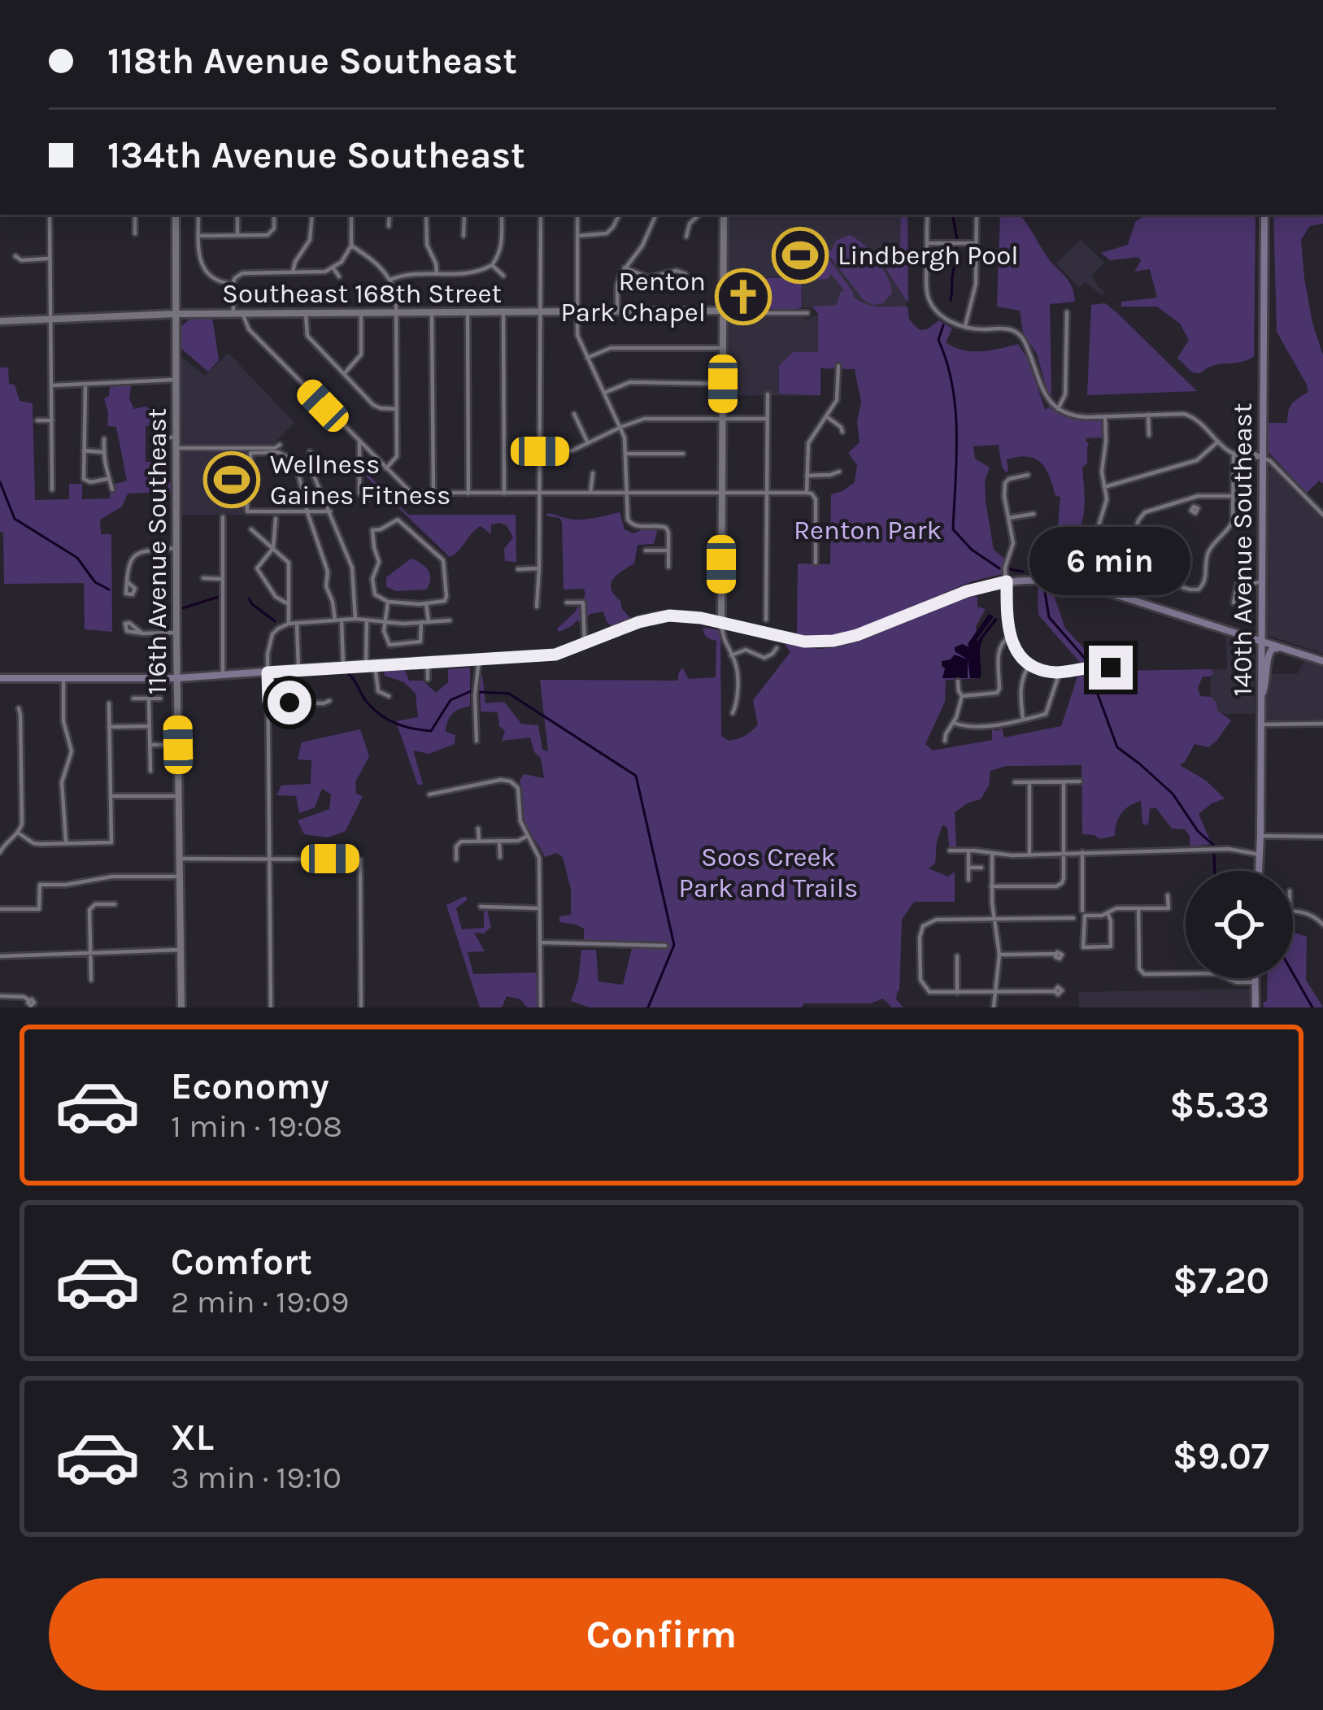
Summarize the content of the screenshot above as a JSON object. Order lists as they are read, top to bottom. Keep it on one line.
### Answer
{"streets":{"main road":["140th Avenue Southeast"],"street":["Southeast 168th Street","116th Avenue Southeast"]},"crossings":[["Southeast 168th Street","116th Avenue Southeast"]],"parks":["Renton Park","Soos Creek Park and Trails"],"places":{"sports":["Lindbergh Pool","Wellness Gaines Fitness"],"church":["Renton Park Chapel"]},"page":{"banner":["118th Avenue Southeast","134th Avenue Southeast"],"bubble":"6 min","list":[{"name":"Economy","note":"1 min · 19:08","value":"$5.33"},{"name":"Comfort","note":"2 min · 19:09","value":"$7.20"},{"name":"XL","note":"3 min · 19:10","value":"$9.07"}],"buttons":"Confirm"}}
